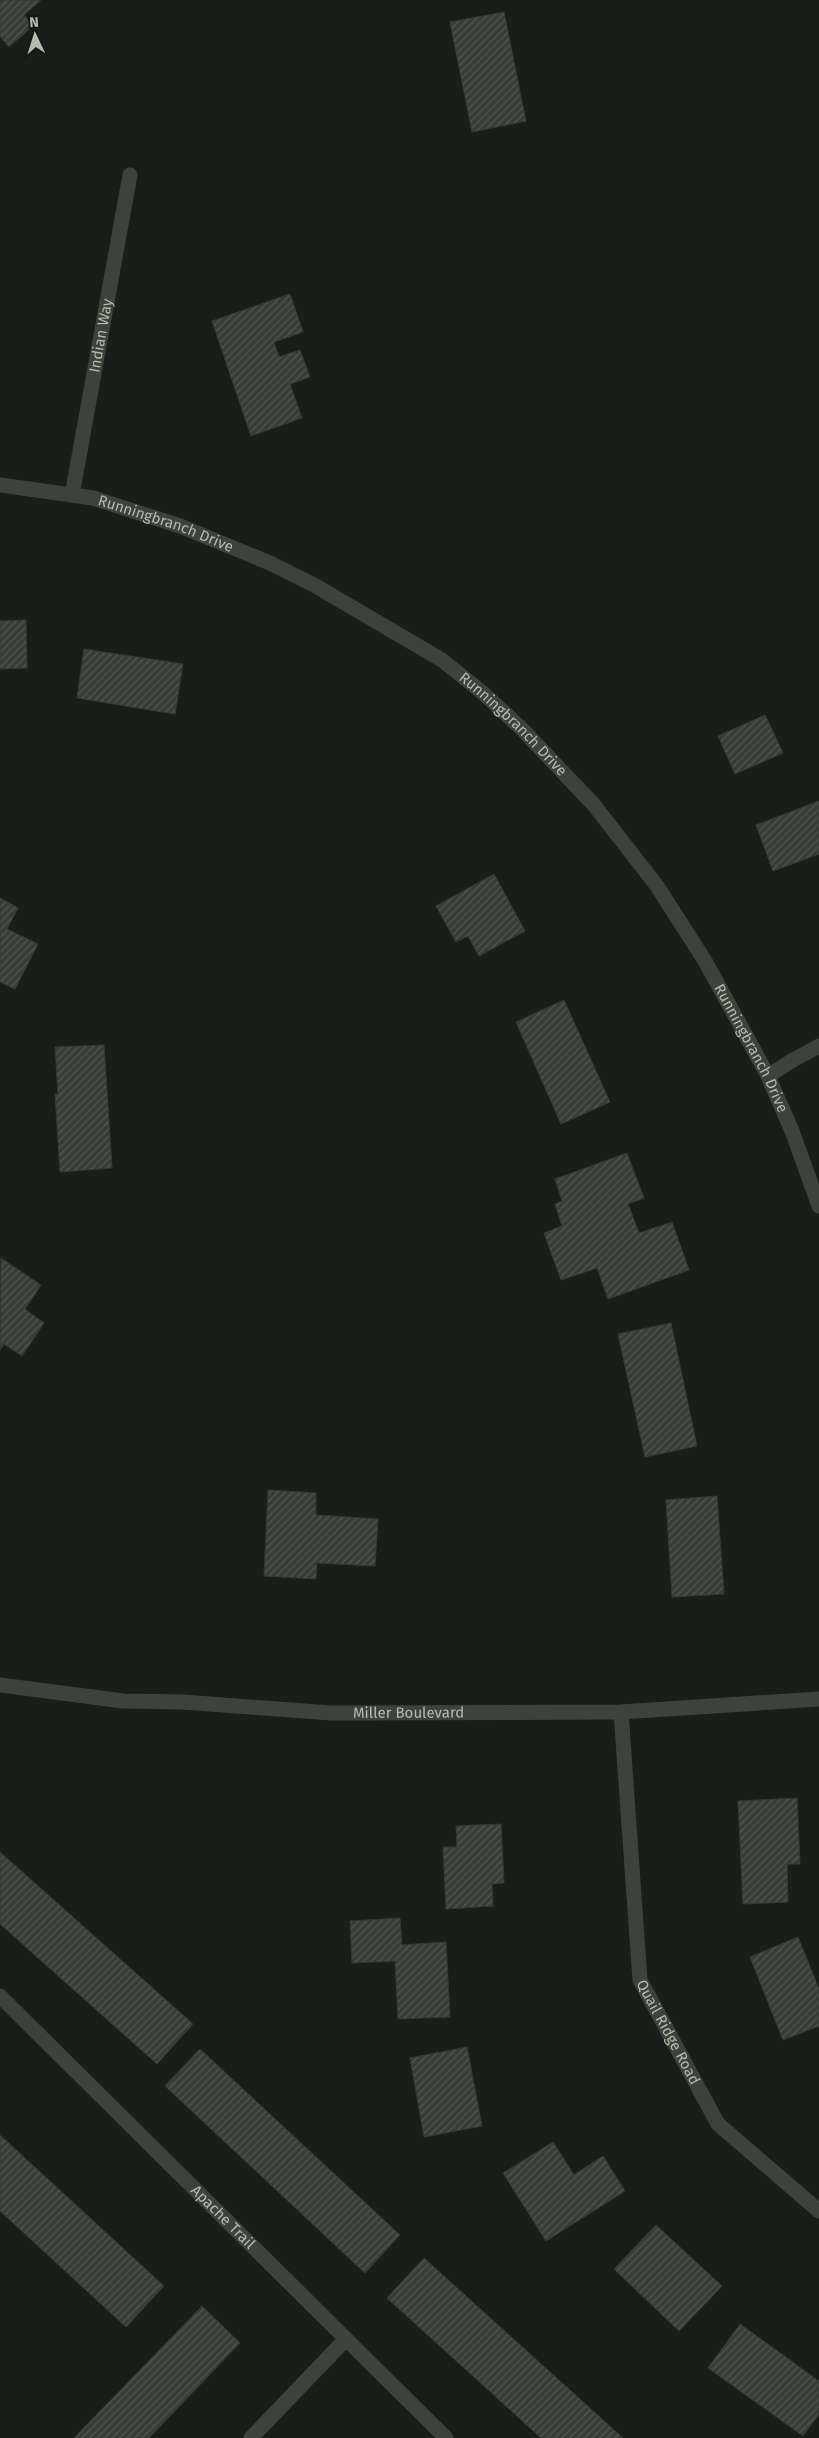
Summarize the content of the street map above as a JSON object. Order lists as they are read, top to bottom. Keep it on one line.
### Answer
{"streets":{"street":["Indian Way","Runningbranch Drive","Miller Boulevard","Quail Ridge Road","Apache Trail"]},"crossings":[["Indian Way","Runningbranch Drive"],["Miller Boulevard","Quail Ridge Road"]],"north":"top"}
